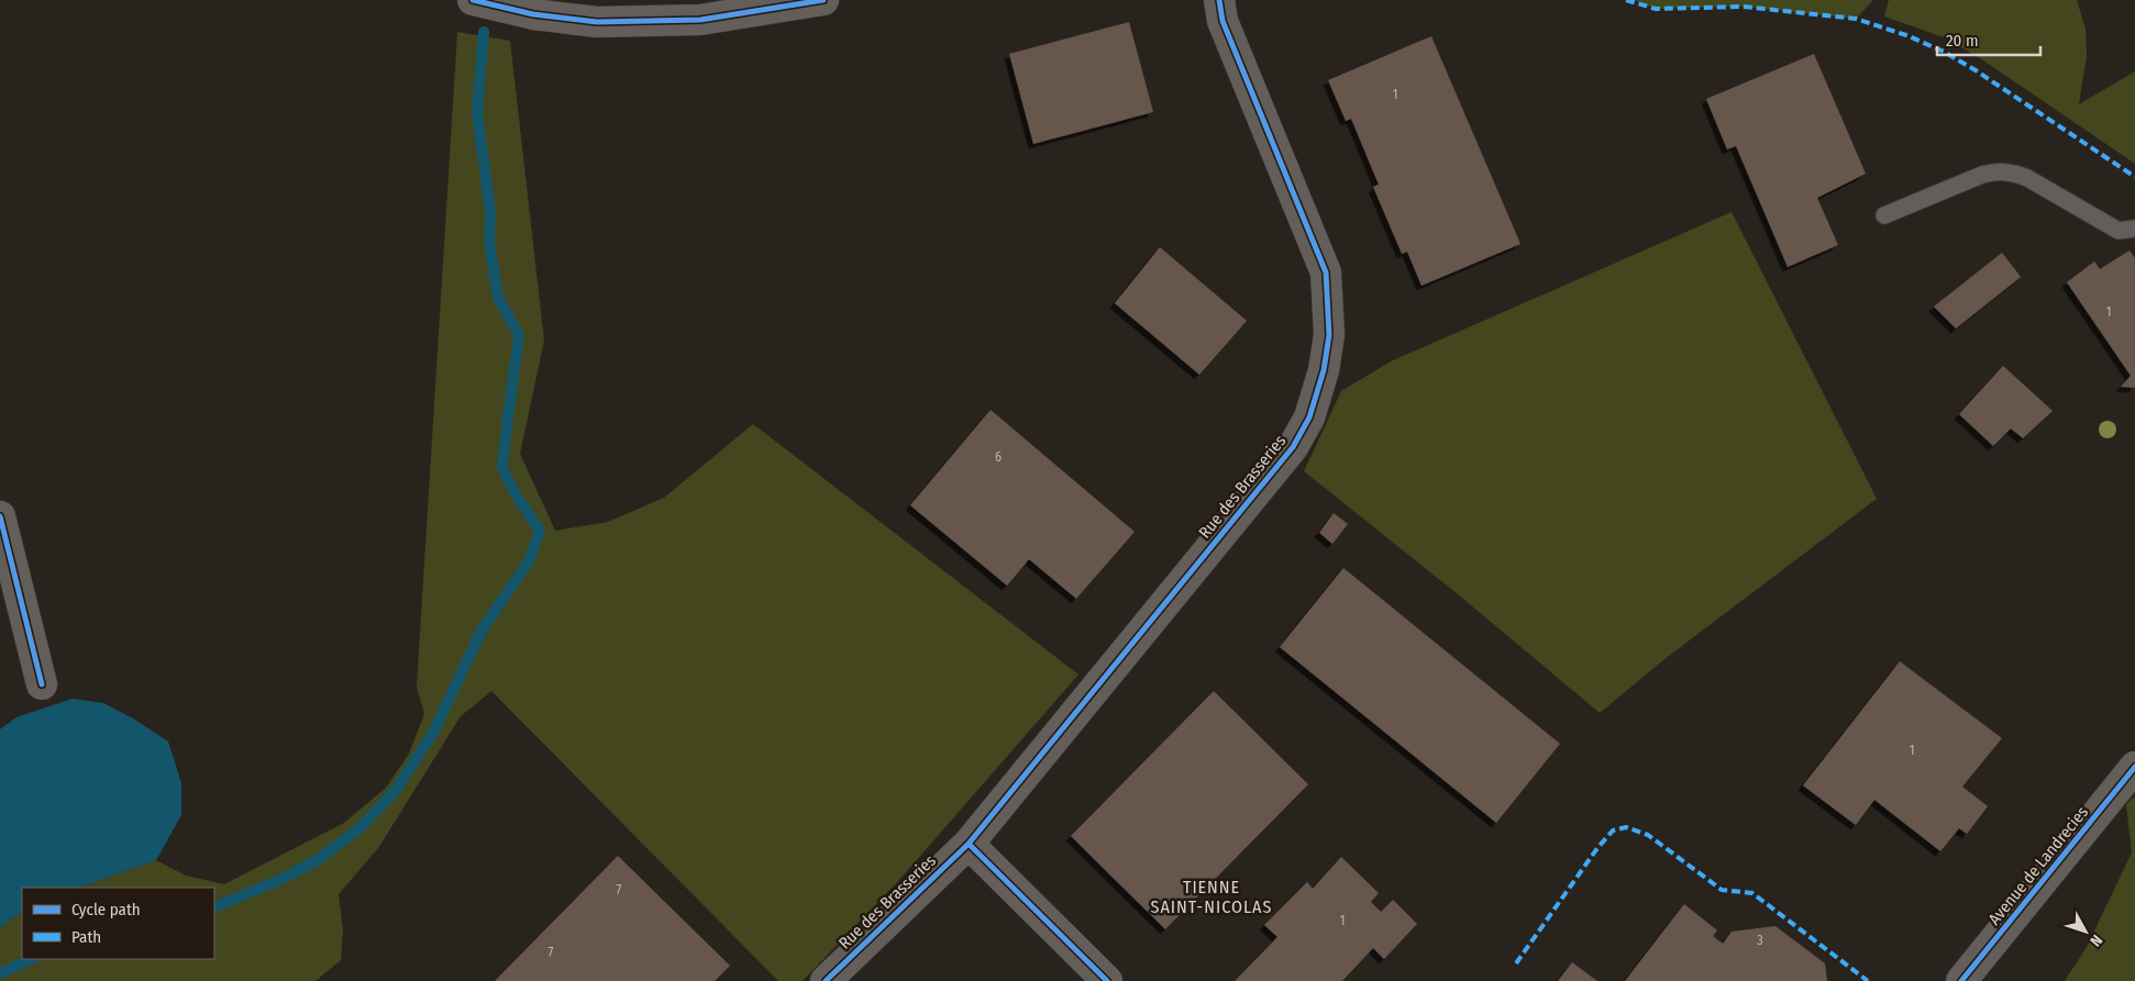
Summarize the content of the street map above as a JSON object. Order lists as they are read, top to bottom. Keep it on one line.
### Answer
{"streets":{"street":["Rue des Brasseries","Avenue de Landrecies"]},"districts":["TIENNE SAINT-NICOLAS"],"house_numbers":["1","1","6","1","7","1","3","7"],"legend":["Cycle path","Path"],"scale_bar":"20 m","north":"bottom right"}
